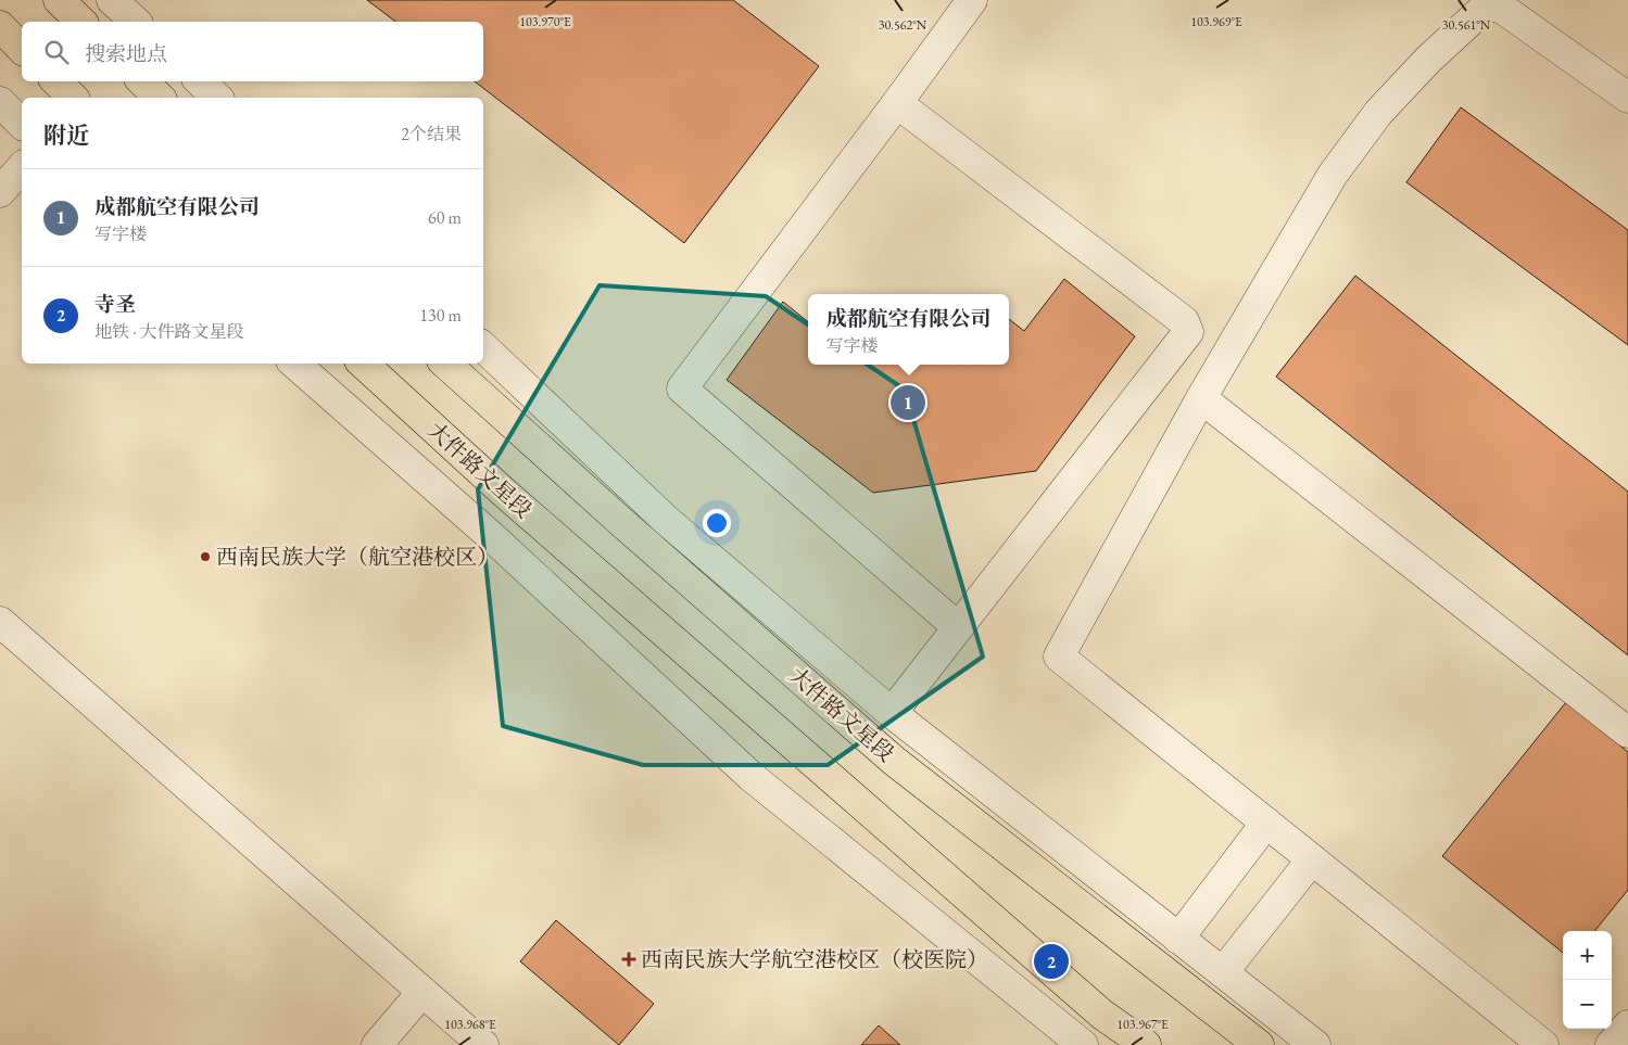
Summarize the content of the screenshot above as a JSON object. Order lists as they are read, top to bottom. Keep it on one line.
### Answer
{"streets":{"main road":["大件路文星段"]},"places":{"other":["西南民族大学（航空港校区）"],"health":["西南民族大学航空港校区（校医院）"]},"page":{"search":"搜索地点","heading":["附近","2个结果"],"list":[{"mark":"1","name":"成都航空有限公司","note":"写字楼","value":"60 m"},{"mark":"2","name":"寺圣","note":"地铁 · 大件路文星段","value":"130 m"}],"popup":["成都航空有限公司","写字楼"],"pins":["1","2"],"map_buttons":["+","−"]},"coordinates":["103.970°E","103.969°E","30.562°N","30.561°N","103.968°E","103.967°E"]}
